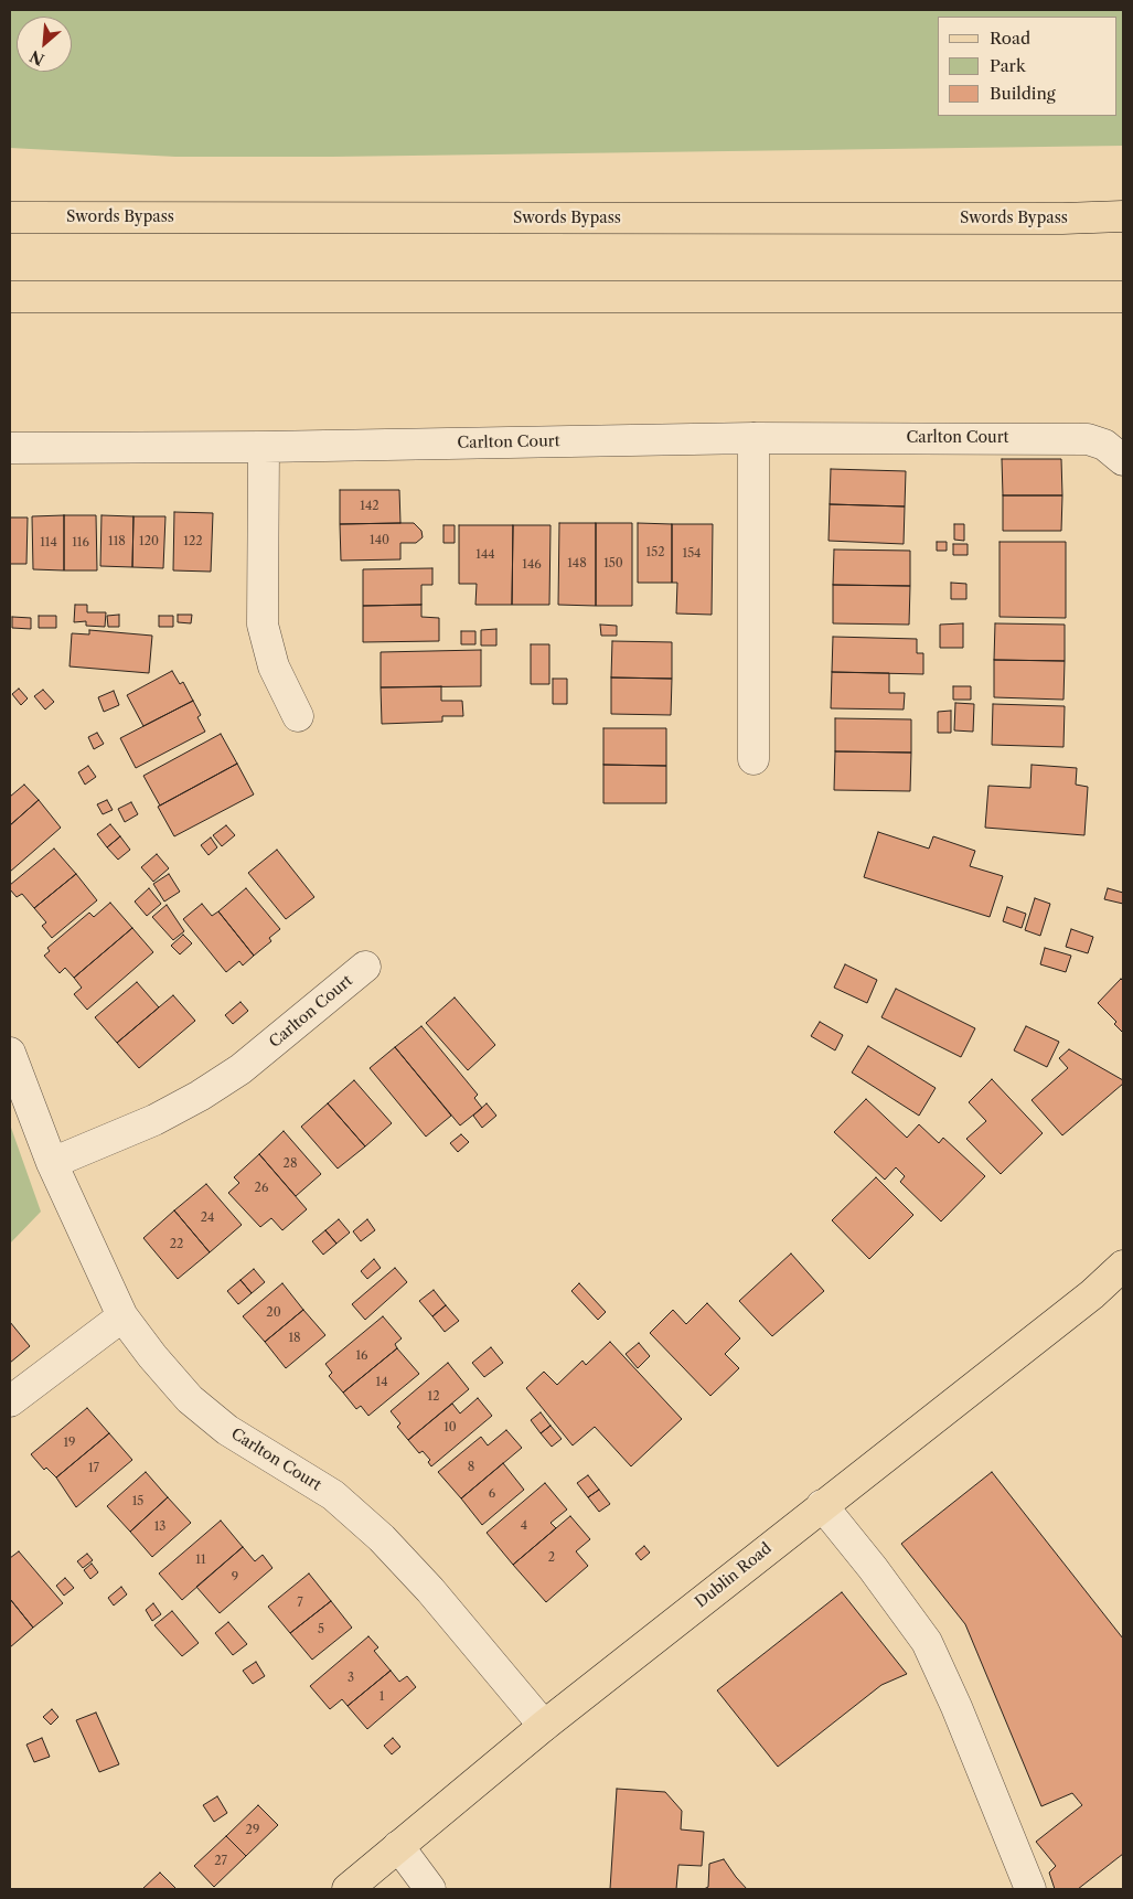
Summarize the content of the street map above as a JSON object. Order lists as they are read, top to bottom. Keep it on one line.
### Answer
{"streets":{"main road":["Swords Bypass","Dublin Road"],"street":["Carlton Court"]},"crossings":[["Carlton Court","Dublin Road"]],"house_numbers":["142","140","118","120","122","114","116","152","154","144","148","150","146","28","26","24","22","20","18","16","14","12","10","19","8","17","6","15","4","13","2","11","9","7","5","3","1","29","27"],"legend":["Road","Park","Building"],"north":"bottom left"}
